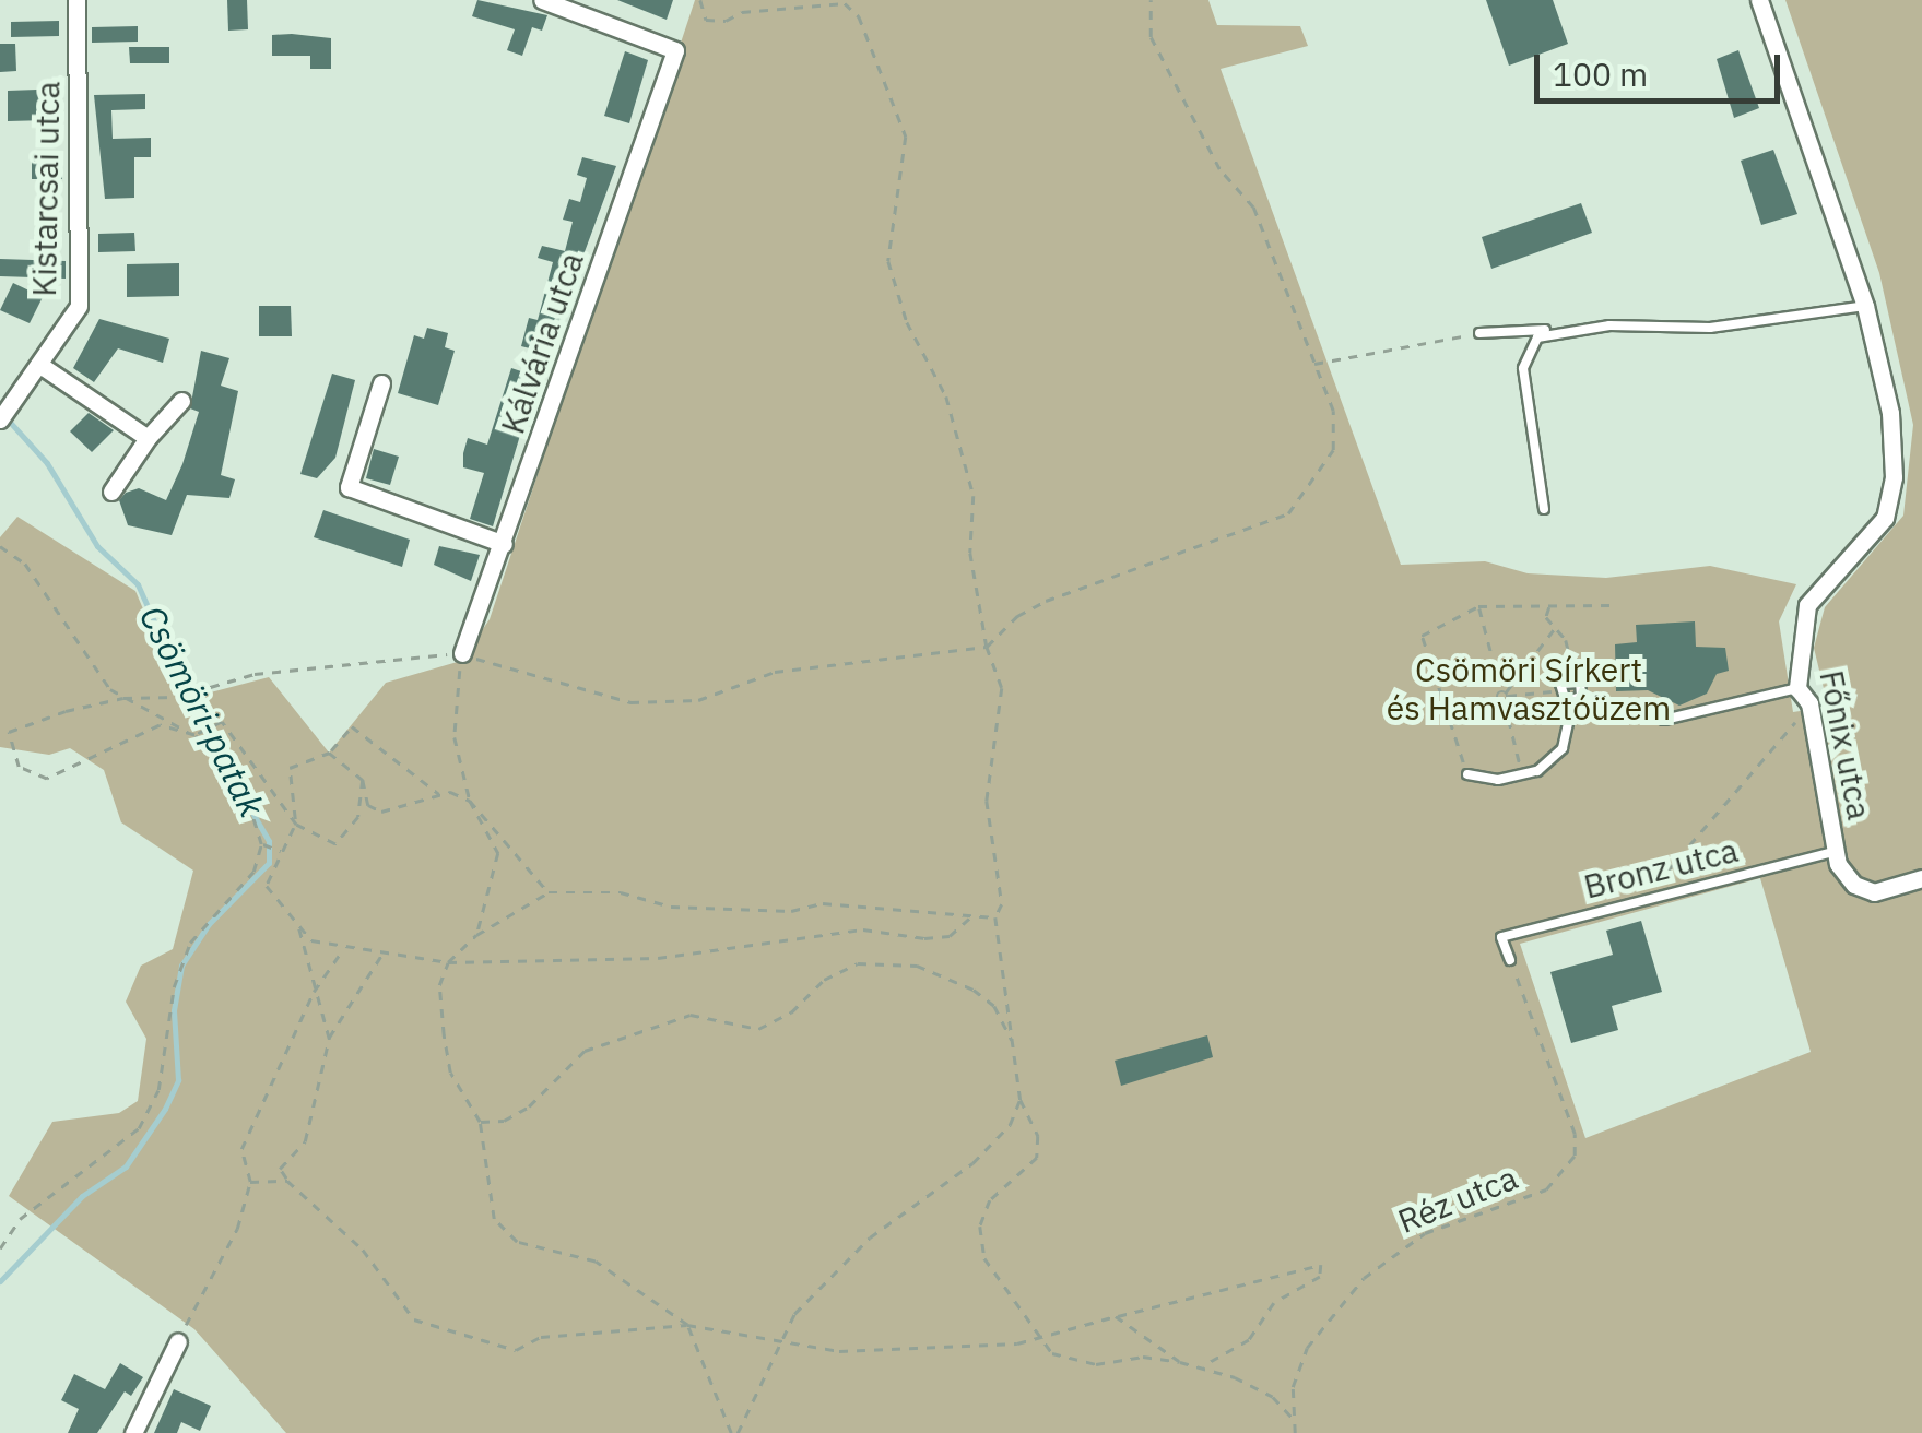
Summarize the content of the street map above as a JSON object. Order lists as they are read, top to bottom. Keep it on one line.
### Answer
{"streets":{"street":["Kistarcsai utca","Kálvária utca","Főnix utca"],"lane":["Bronz utca"],"path":["Réz utca"]},"crossings":[["Főnix utca","Bronz utca"],["Bronz utca","Réz utca"]],"water":["Csömöri-patak"],"parks":["Csömöri Sírkert és Hamvasztóüzem"],"scale_bar":"100 m"}
